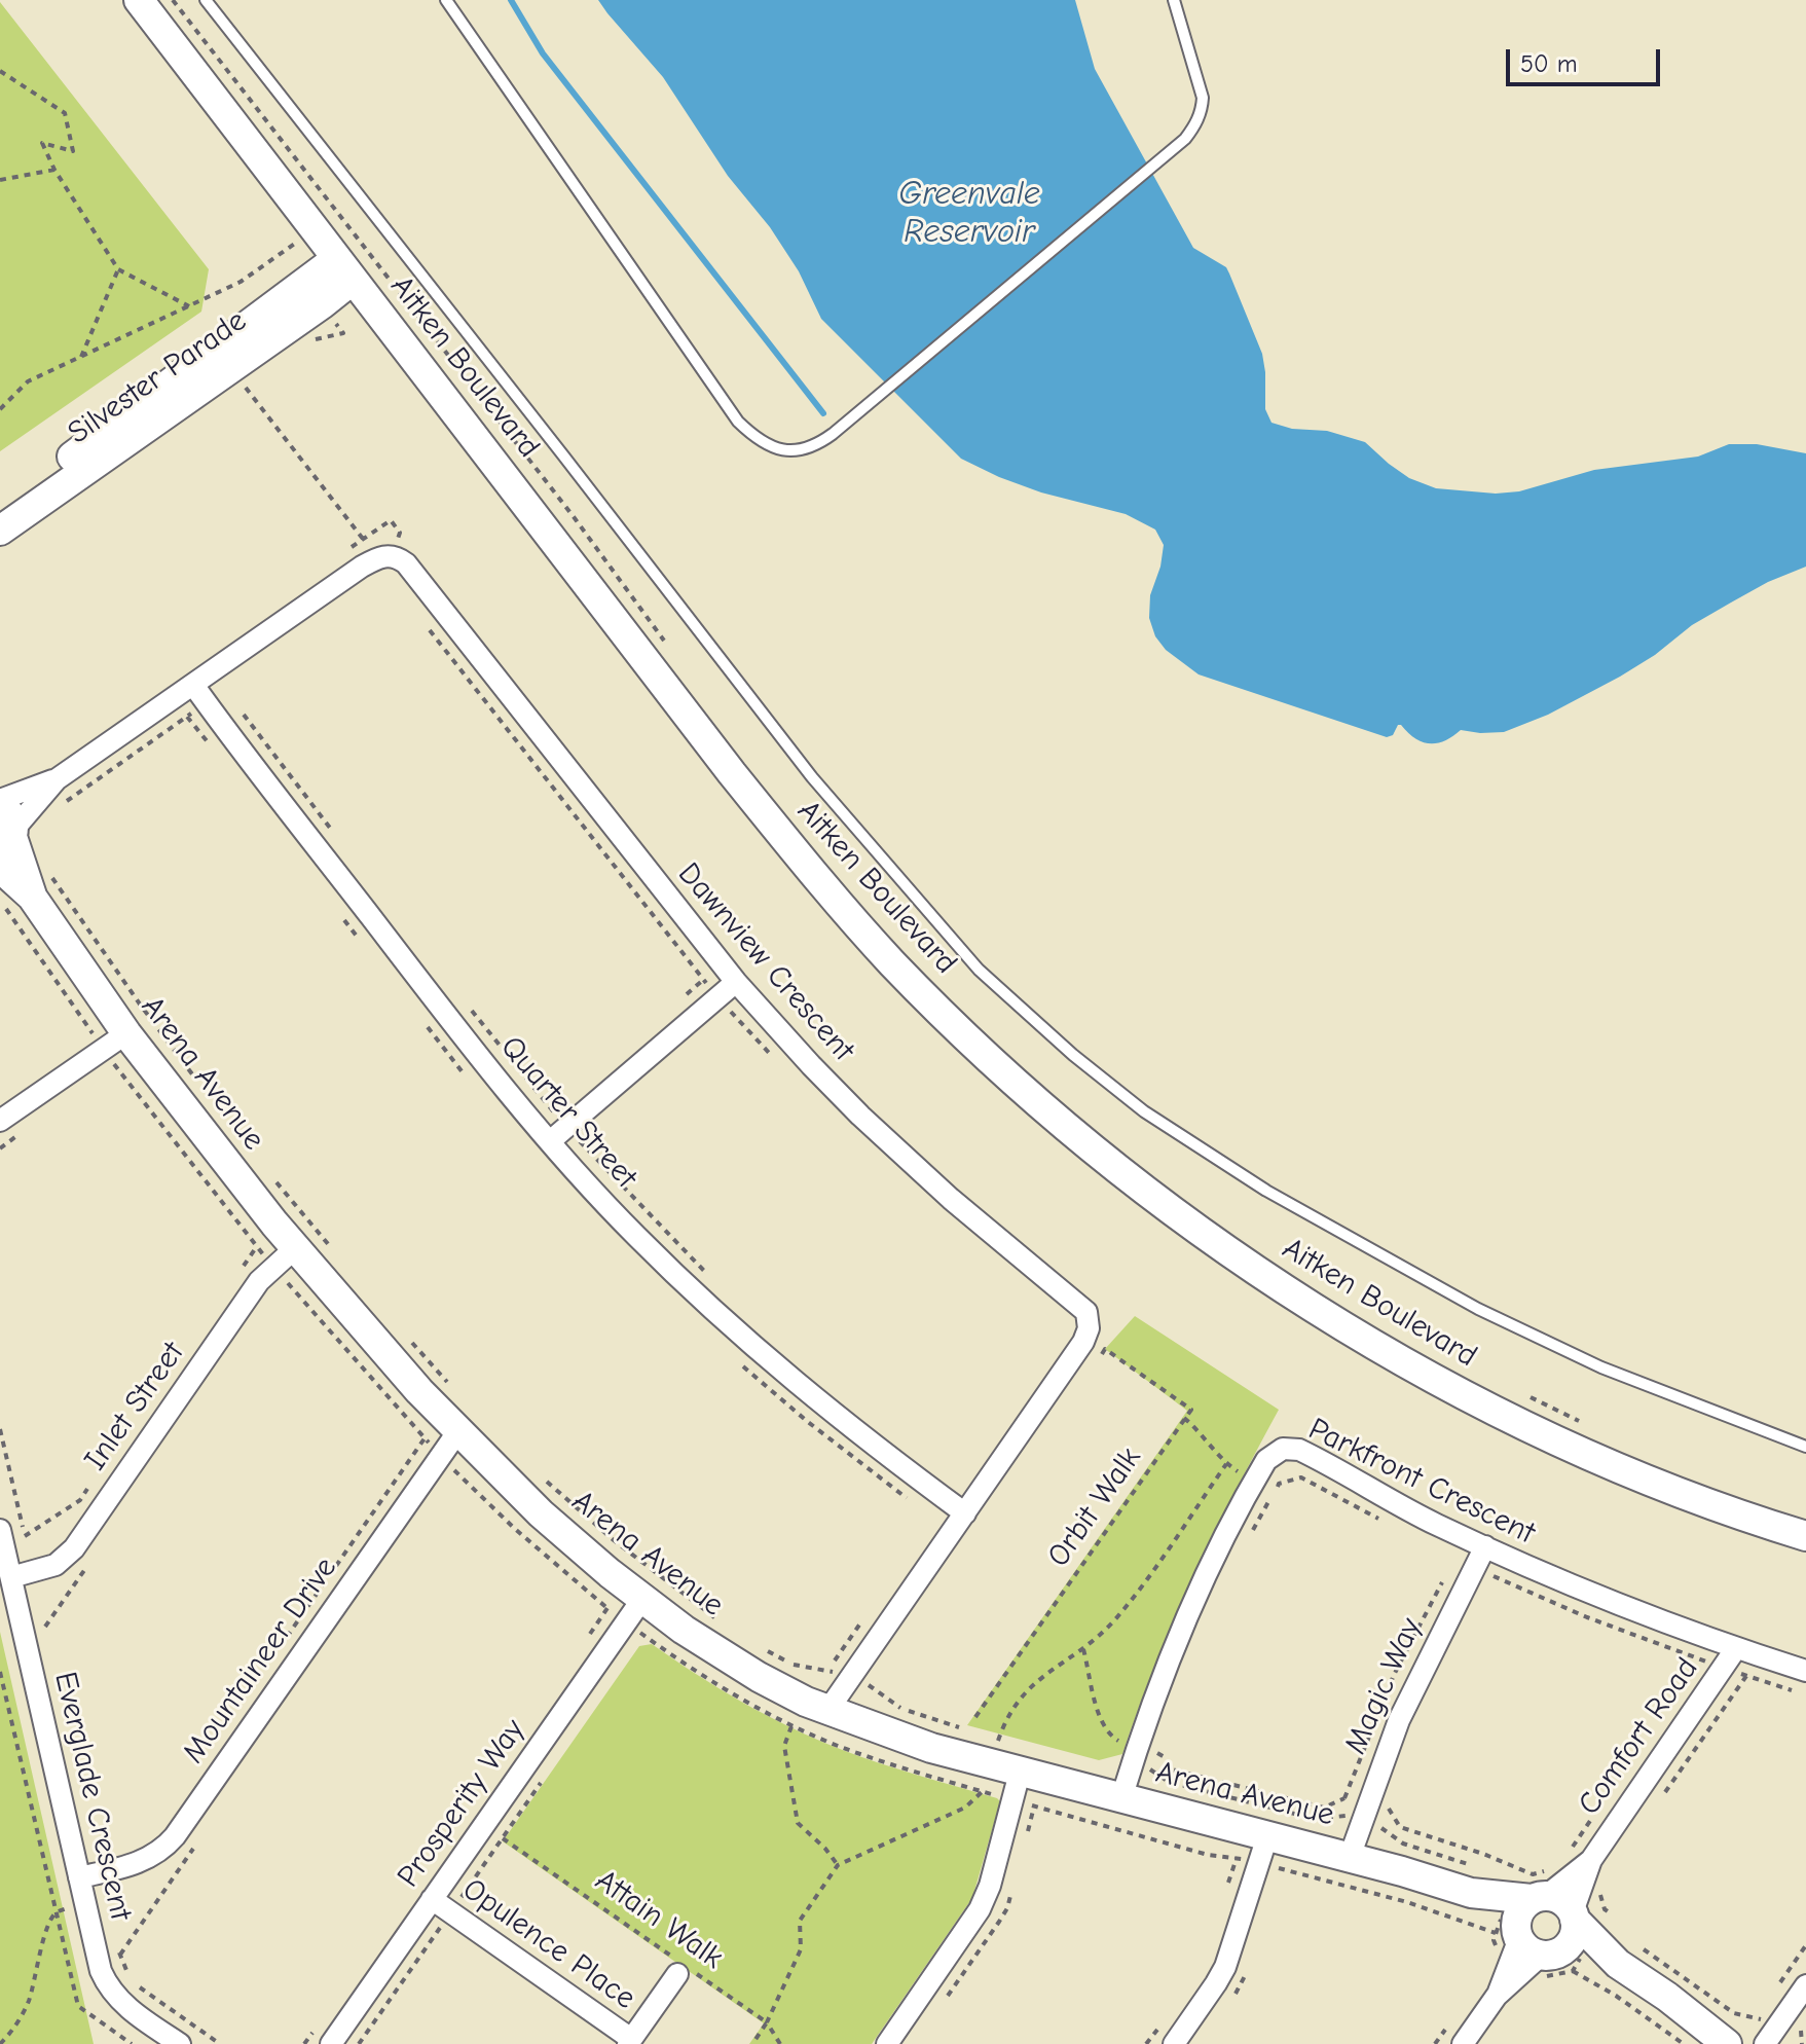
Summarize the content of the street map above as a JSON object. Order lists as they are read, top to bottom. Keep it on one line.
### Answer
{"streets":{"street":["Aitken Boulevard","Silvester Parade","Dawnview Crescent","Arena Avenue","Quarter Street","Inlet Street","Parkfront Crescent","Mountaineer Drive","Magic Way","Comfort Road","Everglade Crescent","Prosperity Way","Opulence Place"],"path":["Orbit Walk","Attain Walk"]},"crossings":[["Aitken Boulevard","Silvester Parade"],["Dawnview Crescent","Arena Avenue"],["Dawnview Crescent","Quarter Street"],["Arena Avenue","Inlet Street"],["Arena Avenue","Parkfront Crescent"],["Arena Avenue","Mountaineer Drive"],["Arena Avenue","Magic Way"],["Arena Avenue","Comfort Road"],["Arena Avenue","Prosperity Way"],["Inlet Street","Everglade Crescent"],["Parkfront Crescent","Magic Way"],["Parkfront Crescent","Comfort Road"],["Mountaineer Drive","Everglade Crescent"],["Prosperity Way","Opulence Place"],["Attain Walk","Opulence Place"]],"water":["Greenvale Reservoir"],"scale_bar":"50 m"}
